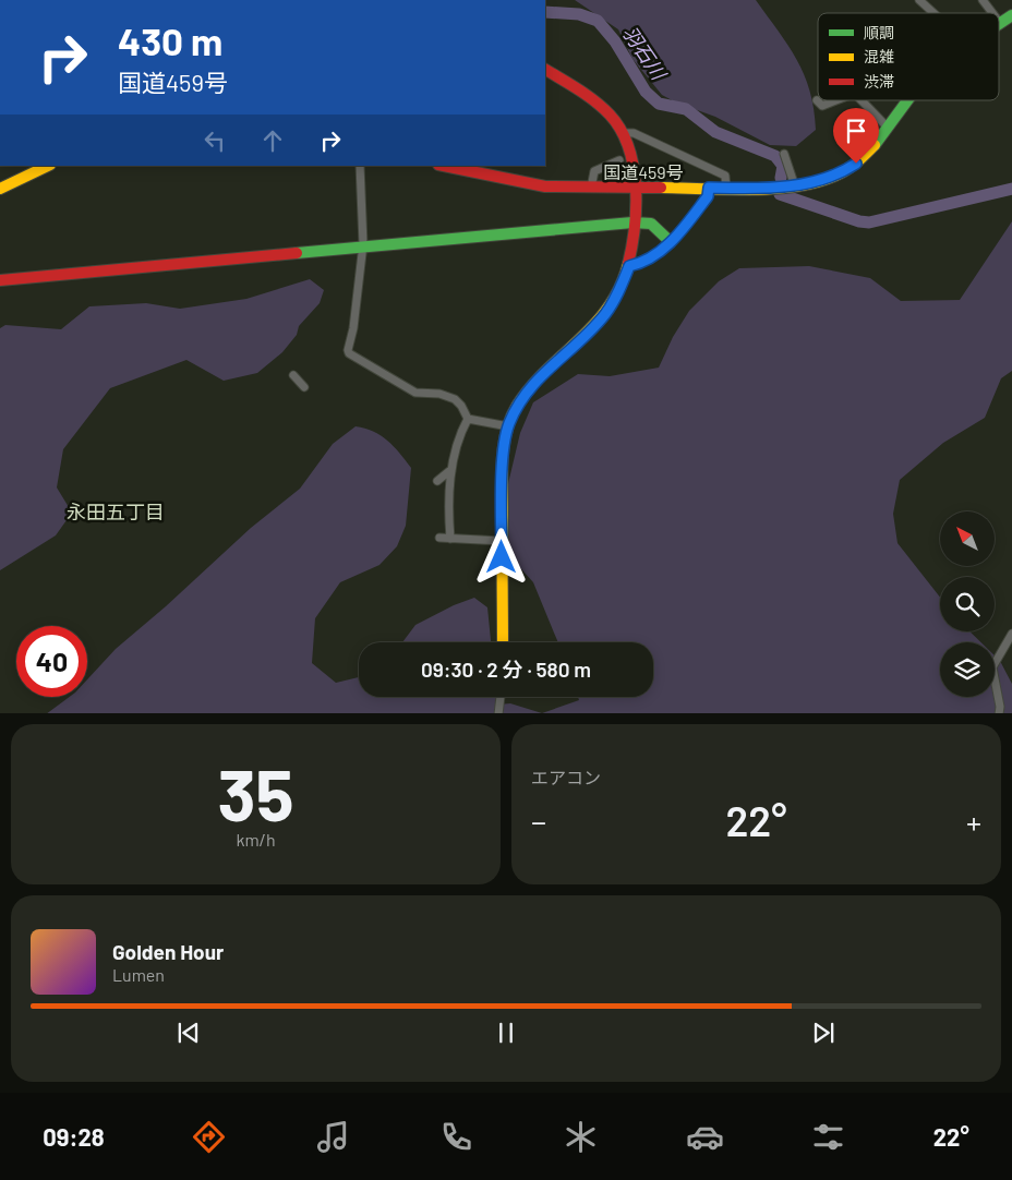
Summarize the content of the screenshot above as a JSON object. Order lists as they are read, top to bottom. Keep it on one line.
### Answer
{"streets":{"main road":["国道459号"]},"districts":["永田五丁目"],"water":["羽石川"],"legend":["順調","混雑","渋滞"],"north":"top left","page":{"turn":["430 m","国道459号"],"limit":"40","trip":"09:30 · 2 分 · 580 m","tile":[["35","km/h"],"エアコン"],"heat":["−","22°","+"],"song":["Golden Hour","Lumen"],"tabs":["09:28","22°"]}}
